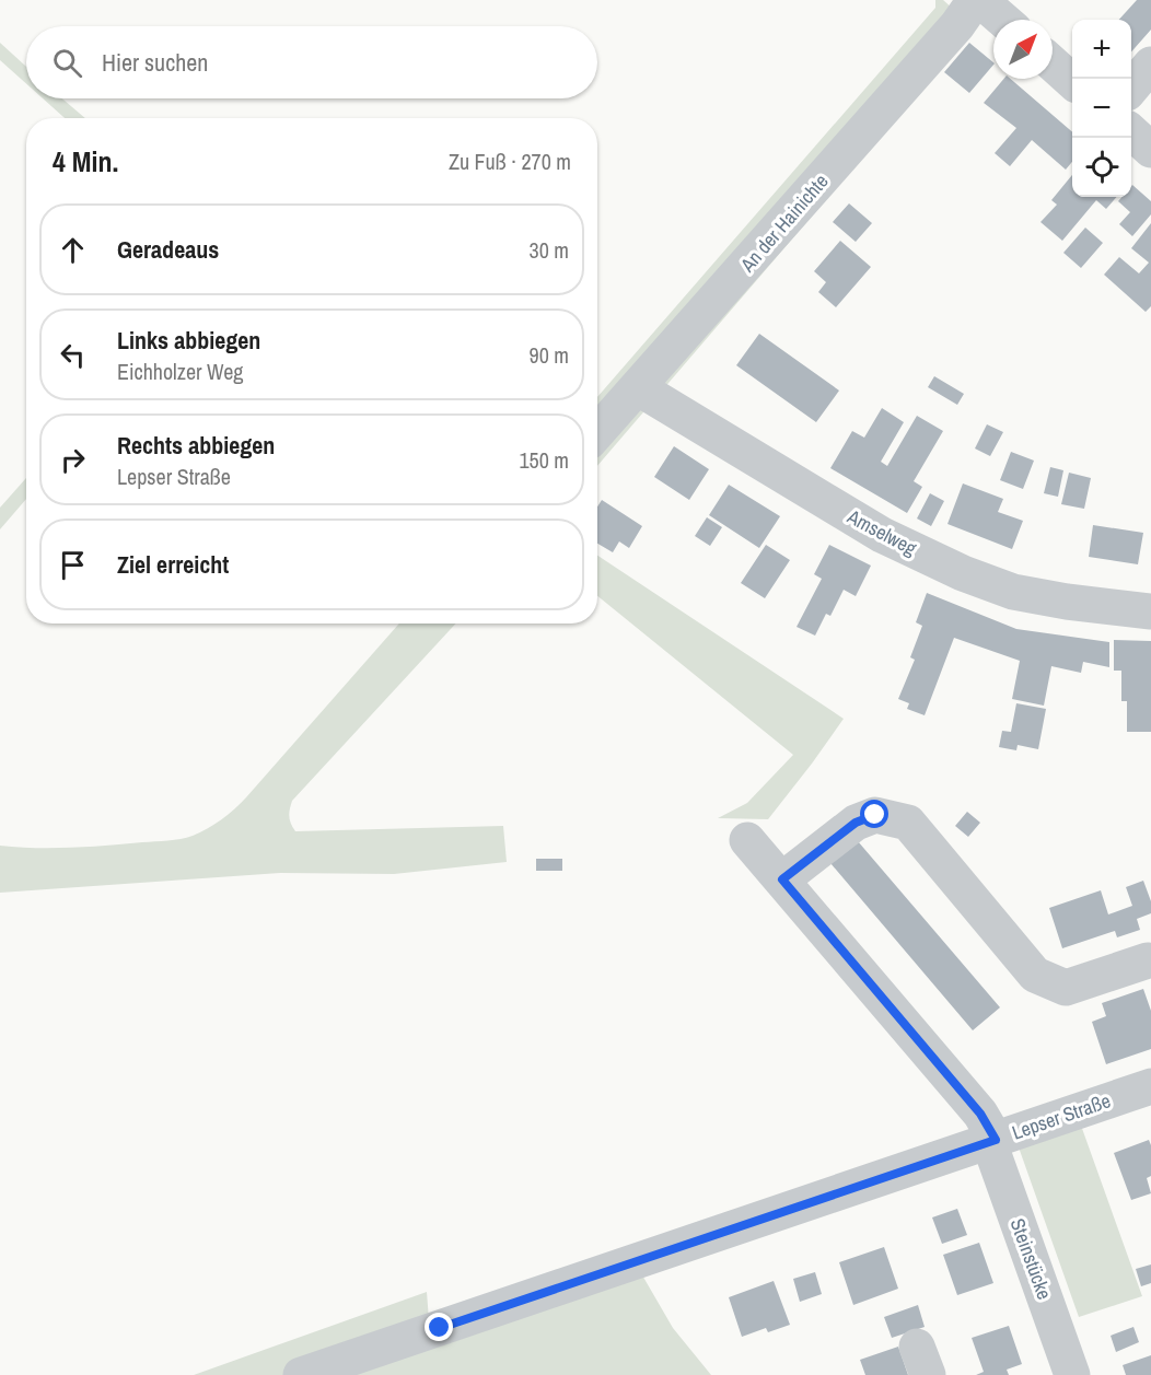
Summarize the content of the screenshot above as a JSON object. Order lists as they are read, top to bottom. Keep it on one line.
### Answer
{"streets":{"street":["An der Hainichte","Amselweg","Lepser Straße","Steinstücke"]},"crossings":[["An der Hainichte","Amselweg"],["Lepser Straße","Steinstücke"]],"north":"top right","page":{"map_buttons":["+","−"],"search":"Hier suchen","heading":["4 Min.","Zu Fuß · 270 m"],"list":[["Geradeaus","30 m"],["Links abbiegen","Eichholzer Weg","90 m"],["Rechts abbiegen","Lepser Straße","150 m"],"Ziel erreicht"]}}
